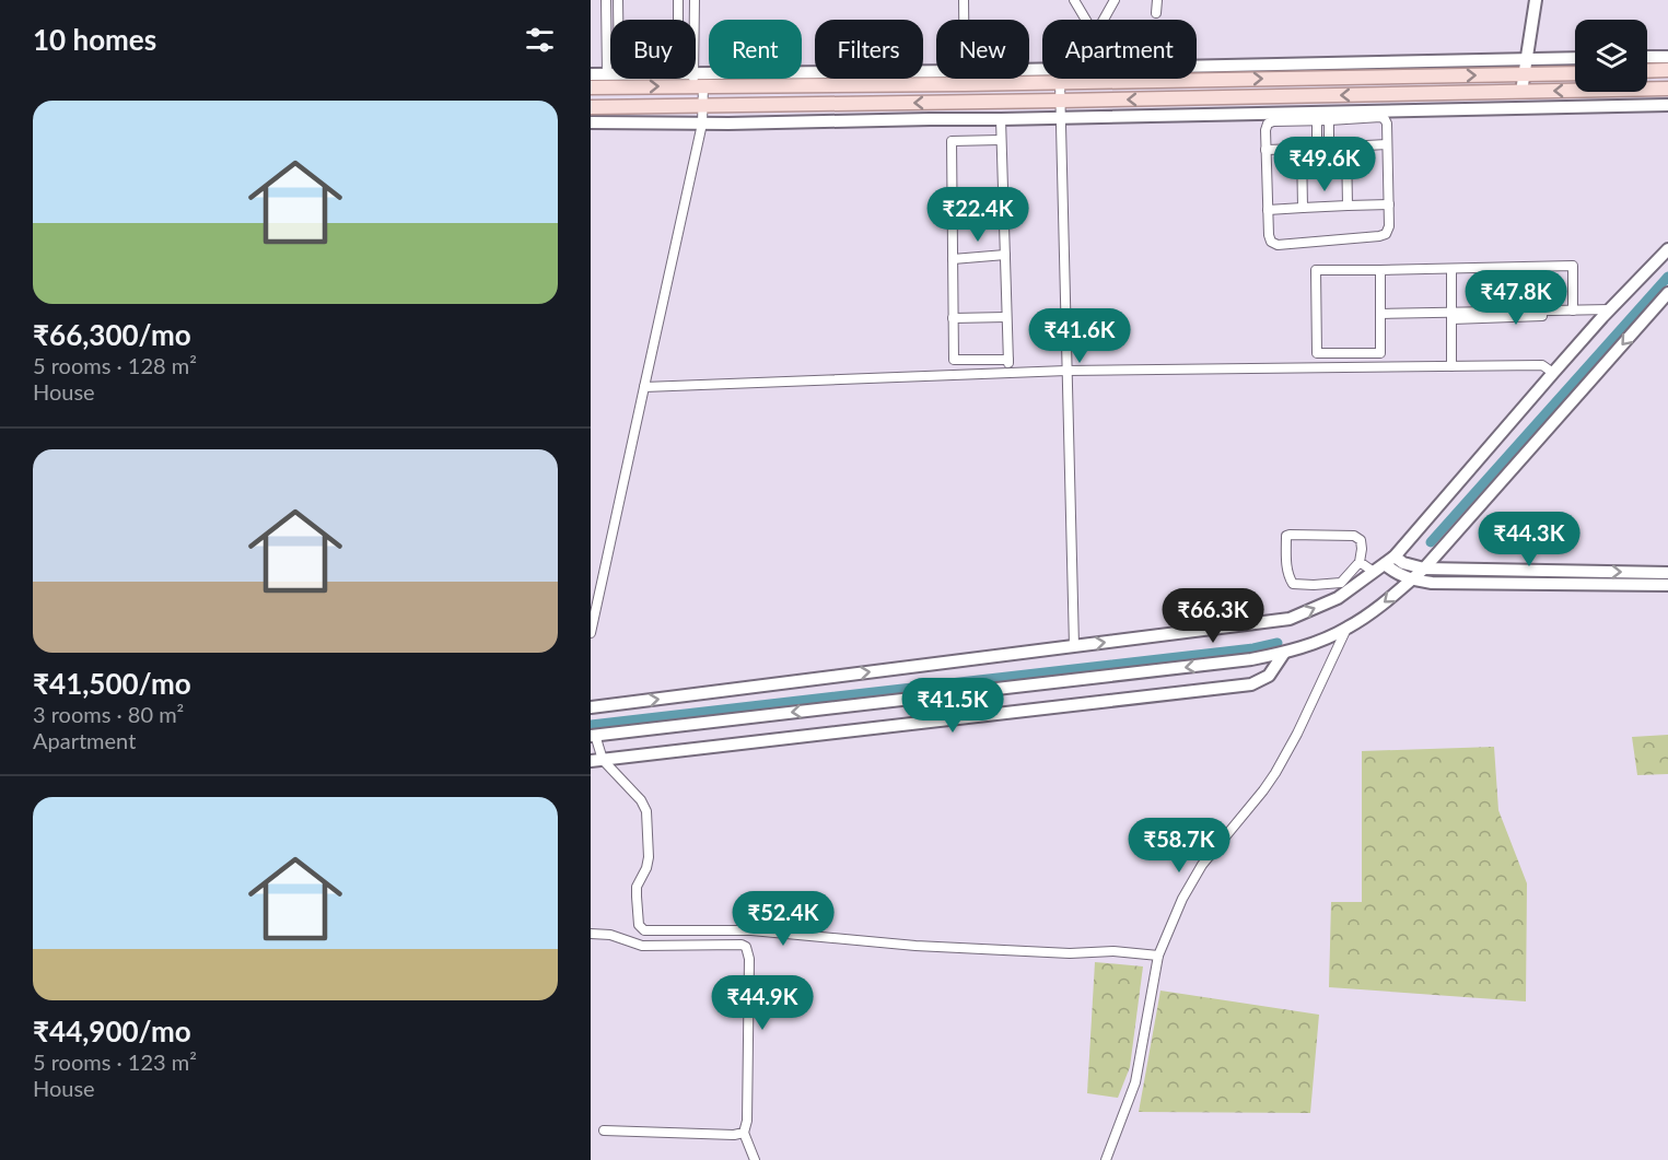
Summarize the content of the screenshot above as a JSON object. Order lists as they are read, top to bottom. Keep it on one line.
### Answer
{"page":{"heading":"10 homes","chip":["Buy","Rent","Filters","New","Apartment"],"list":[{"name":"₹66,300/mo","note":"5 rooms · 128 m² · House"},{"name":"₹41,500/mo","note":"3 rooms · 80 m² · Apartment"},{"name":"₹44,900/mo","note":"5 rooms · 123 m² · House"}],"price":["₹49.6K","₹22.4K","₹47.8K","₹41.6K","₹44.3K","₹66.3K","₹41.5K","₹58.7K","₹52.4K","₹44.9K"]}}
